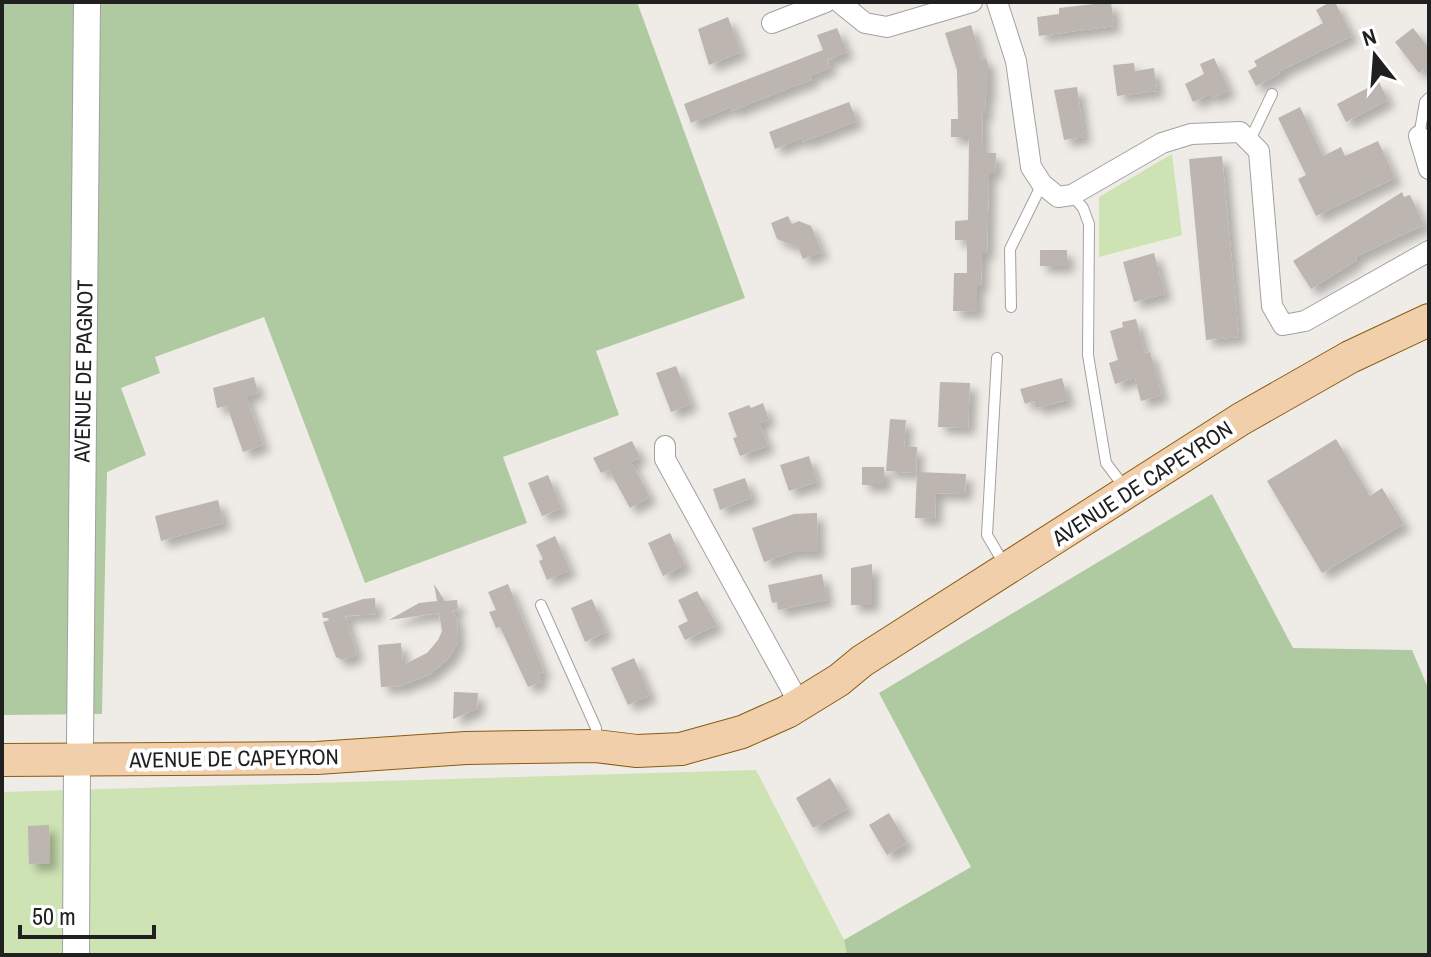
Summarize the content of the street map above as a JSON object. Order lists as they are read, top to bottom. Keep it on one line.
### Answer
{"streets":{"main road":["AVENUE DE CAPEYRON"],"street":["AVENUE DE PAGNOT"]},"crossings":[["AVENUE DE PAGNOT","AVENUE DE CAPEYRON"]],"scale_bar":"50 m","north":"top"}
